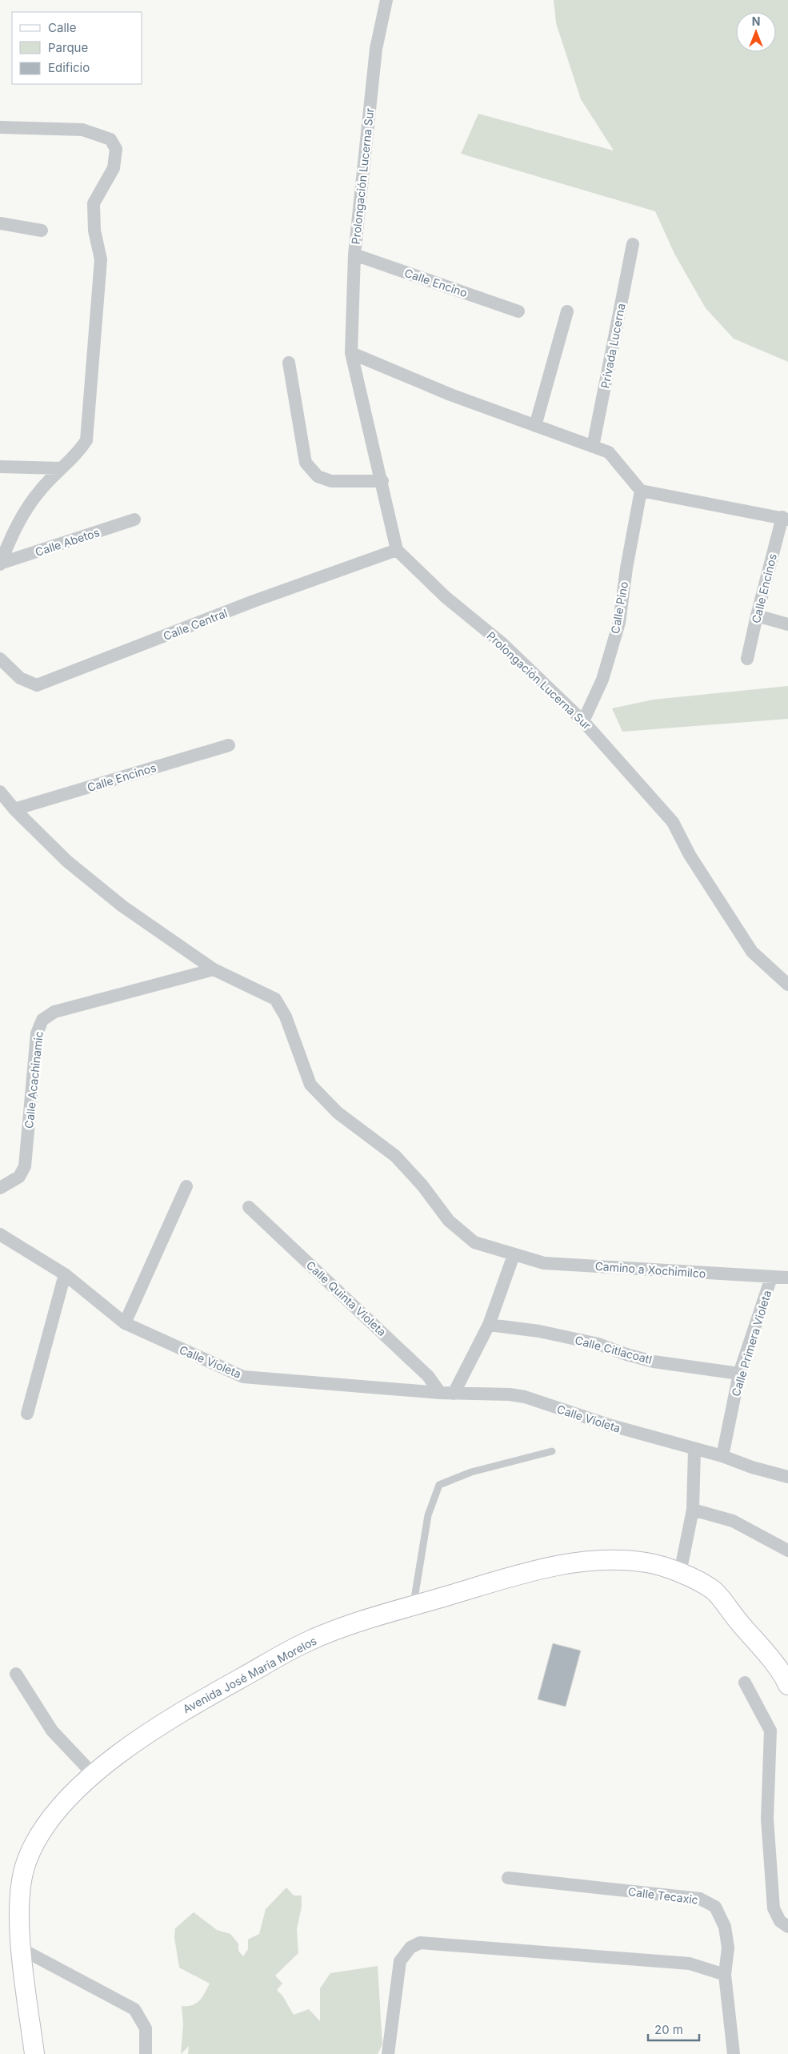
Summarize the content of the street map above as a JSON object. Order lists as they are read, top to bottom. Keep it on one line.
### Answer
{"streets":{"main road":["Avenida José María Morelos"],"street":["Prolongación Lucerna Sur","Calle Encino","Privada Lucerna","Calle Abetos","Calle Encinos","Calle Pino","Calle Central","Calle Acachinamic","Camino a Xochimilco","Calle Quinta Violeta","Calle Primera Violeta","Calle Citlacoatl","Calle Violeta","Calle Tecaxic"]},"crossings":[["Prolongación Lucerna Sur","Calle Encino"],["Prolongación Lucerna Sur","Calle Pino"],["Prolongación Lucerna Sur","Calle Central"],["Calle Encinos","Camino a Xochimilco"],["Calle Acachinamic","Camino a Xochimilco"],["Camino a Xochimilco","Calle Primera Violeta"],["Calle Quinta Violeta","Calle Violeta"],["Calle Primera Violeta","Calle Citlacoatl"],["Calle Primera Violeta","Calle Violeta"]],"legend":["Calle","Parque","Edificio"],"scale_bar":"20 m","north":"top"}
